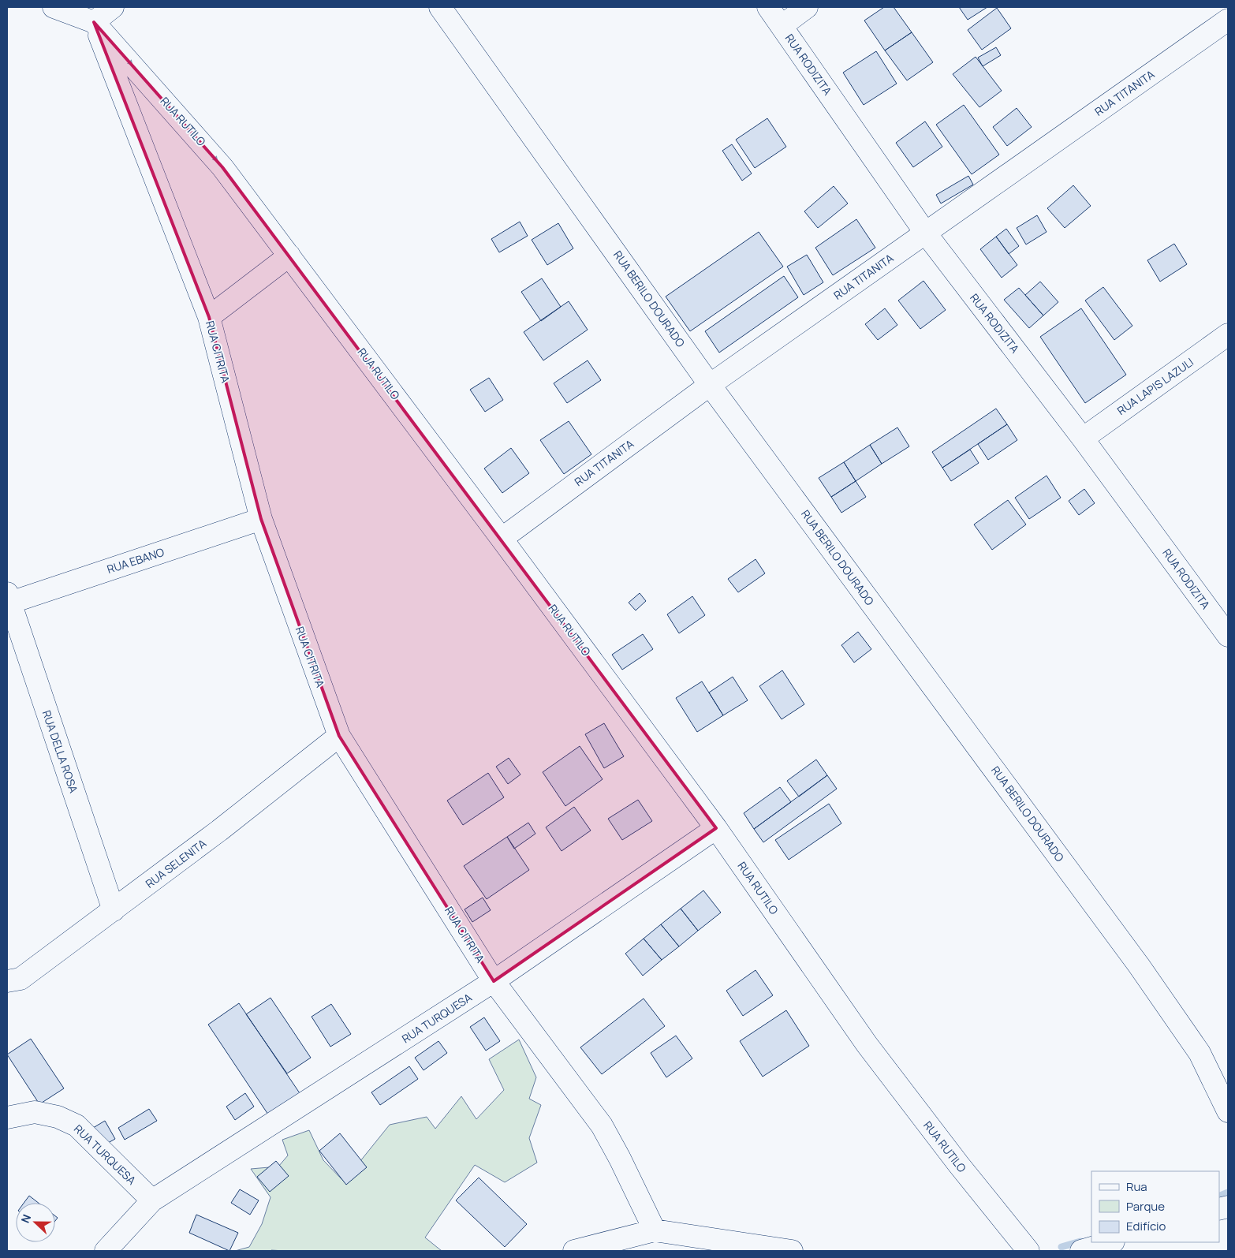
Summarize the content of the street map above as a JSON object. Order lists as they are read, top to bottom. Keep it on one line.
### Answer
{"streets":{"street":["RUA RODIZITA","RUA TITANITA","RUA RUTILO","RUA BERILO DOURADO","RUA CITRITA","RUA LAPIS LAZULI","RUA EBANO","RUA DELLA ROSA","RUA SELENITA","RUA TURQUESA"]},"crossings":[["RUA RODIZITA","RUA TITANITA"],["RUA RODIZITA","RUA LAPIS LAZULI"],["RUA TITANITA","RUA RUTILO"],["RUA TITANITA","RUA BERILO DOURADO"],["RUA RUTILO","RUA CITRITA"],["RUA RUTILO","RUA TURQUESA"],["RUA CITRITA","RUA EBANO"],["RUA CITRITA","RUA SELENITA"],["RUA CITRITA","RUA TURQUESA"],["RUA EBANO","RUA DELLA ROSA"],["RUA DELLA ROSA","RUA SELENITA"]],"legend":["Rua","Parque","Edifício"],"north":"left"}
